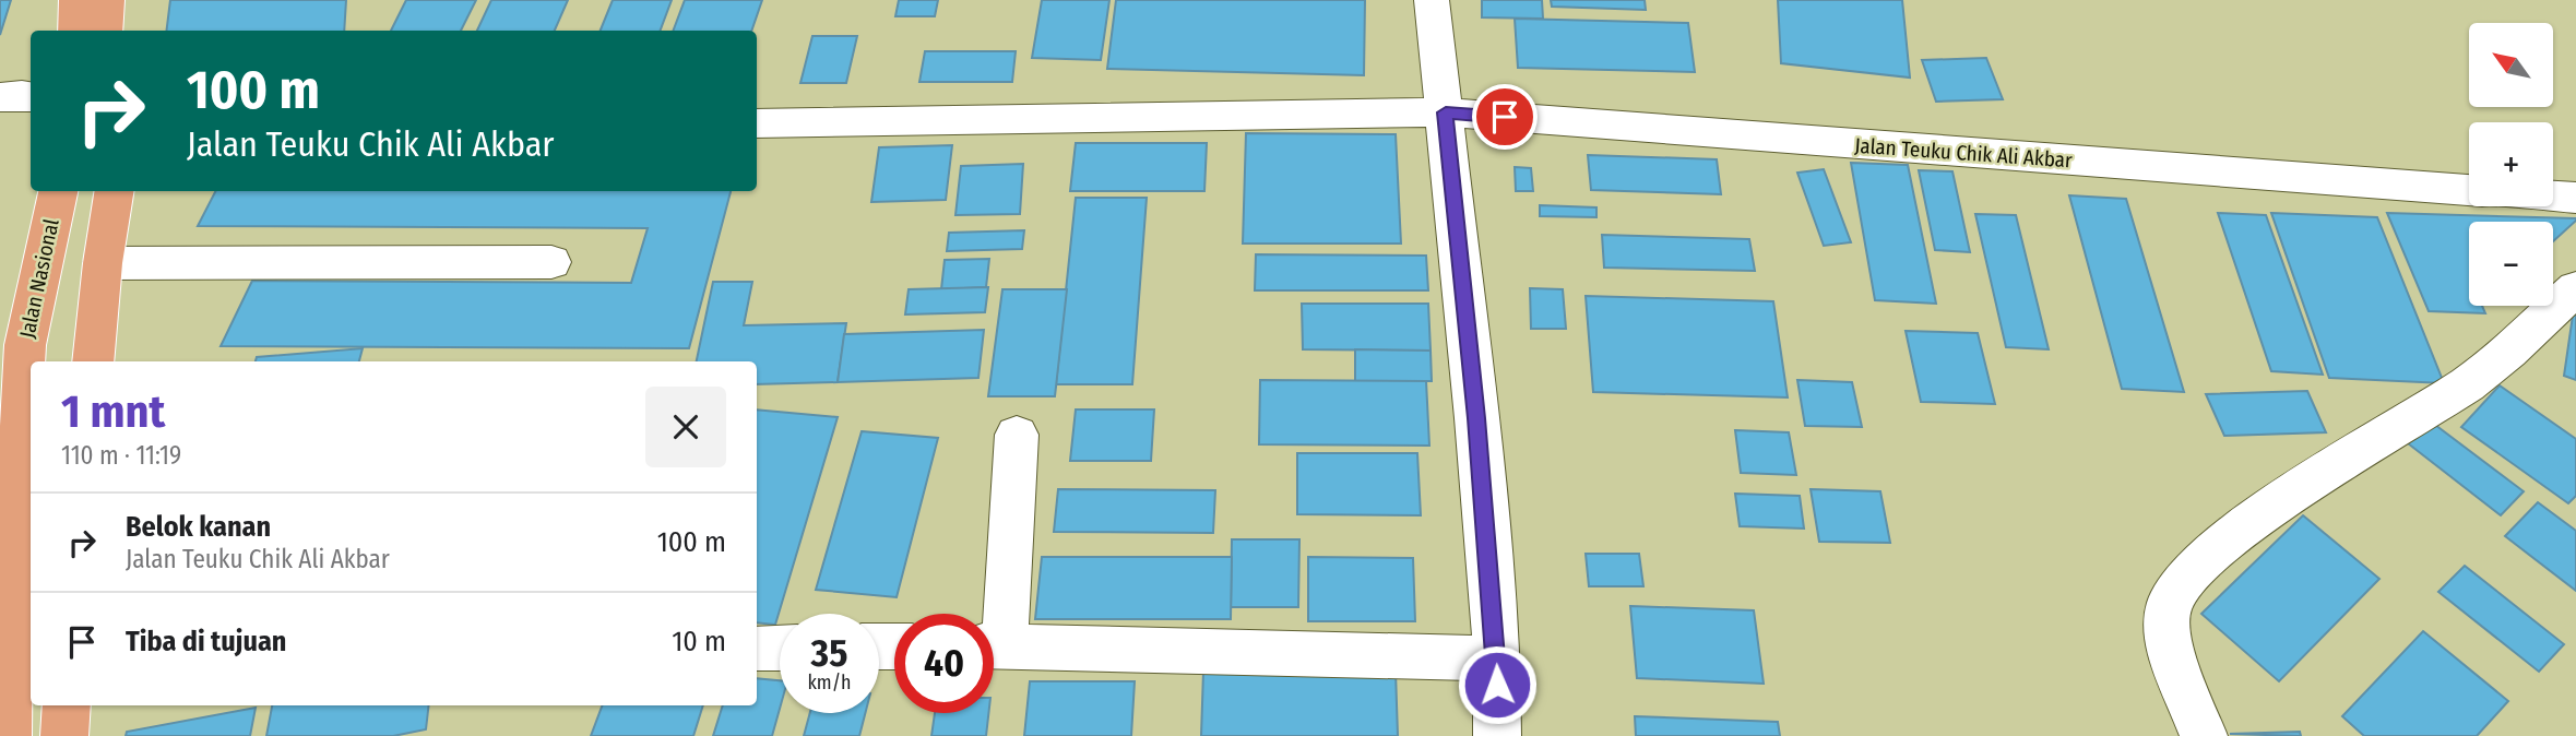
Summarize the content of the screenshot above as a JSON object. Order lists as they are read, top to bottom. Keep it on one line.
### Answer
{"streets":{"highway":["Jalan Nasional"],"street":["Jalan Teuku Chik Ali Akbar"]},"north":"top left","page":{"map_buttons":["+","−"],"turn":["100 m","Jalan Teuku Chik Ali Akbar"],"heading":["1 mnt","110 m · 11:19"],"list":[{"name":"Belok kanan","note":"Jalan Teuku Chik Ali Akbar","value":"100 m"},{"name":"Tiba di tujuan","value":"10 m"}],"speed":"35 km/h","limit":"40"}}
